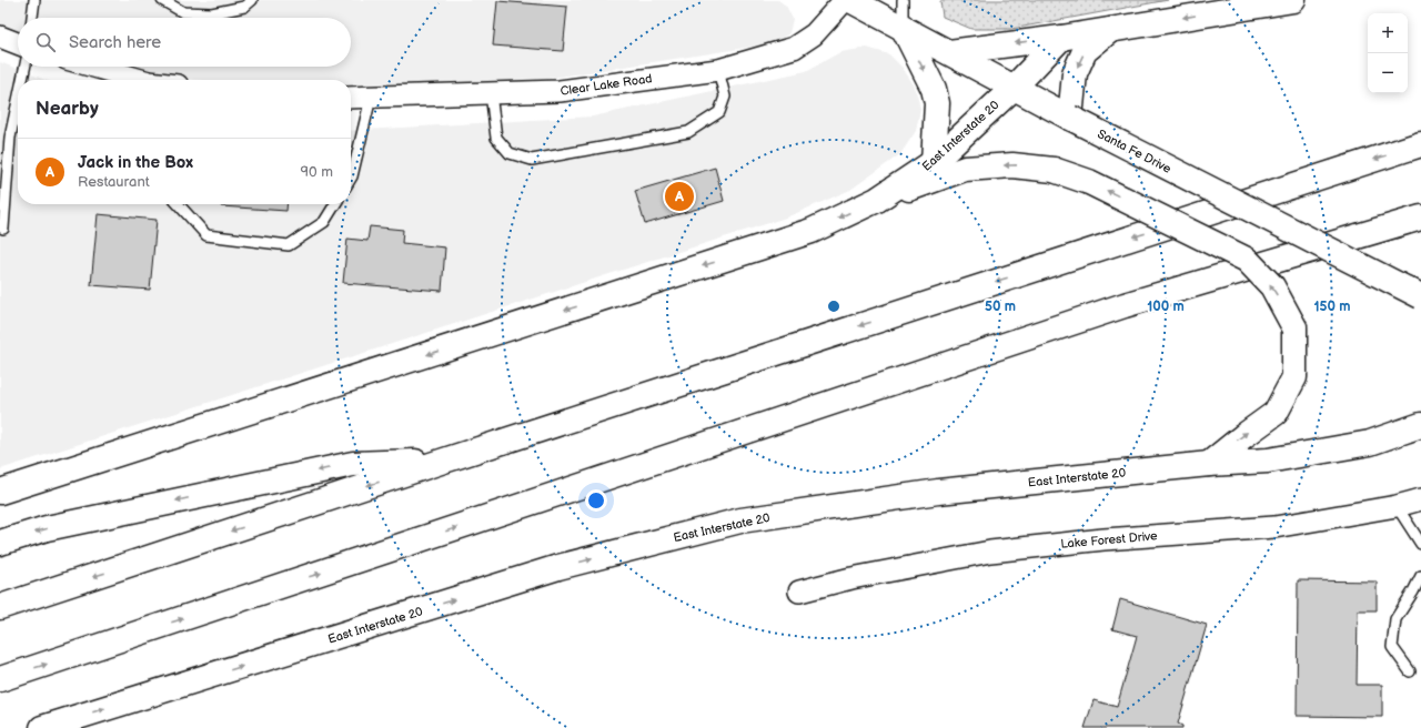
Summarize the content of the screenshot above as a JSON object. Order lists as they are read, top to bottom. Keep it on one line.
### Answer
{"streets":{"main road":["East Interstate 20","Santa Fe Drive"],"street":["Clear Lake Road","Lake Forest Drive"]},"crossings":[["East Interstate 20","Santa Fe Drive"]],"page":{"map_buttons":["+","−"],"search":"Search here","heading":"Nearby","list":[{"mark":"A","name":"Jack in the Box","note":"Restaurant","value":"90 m"}],"pins":"A"},"rings":["50 m","100 m","150 m"]}
